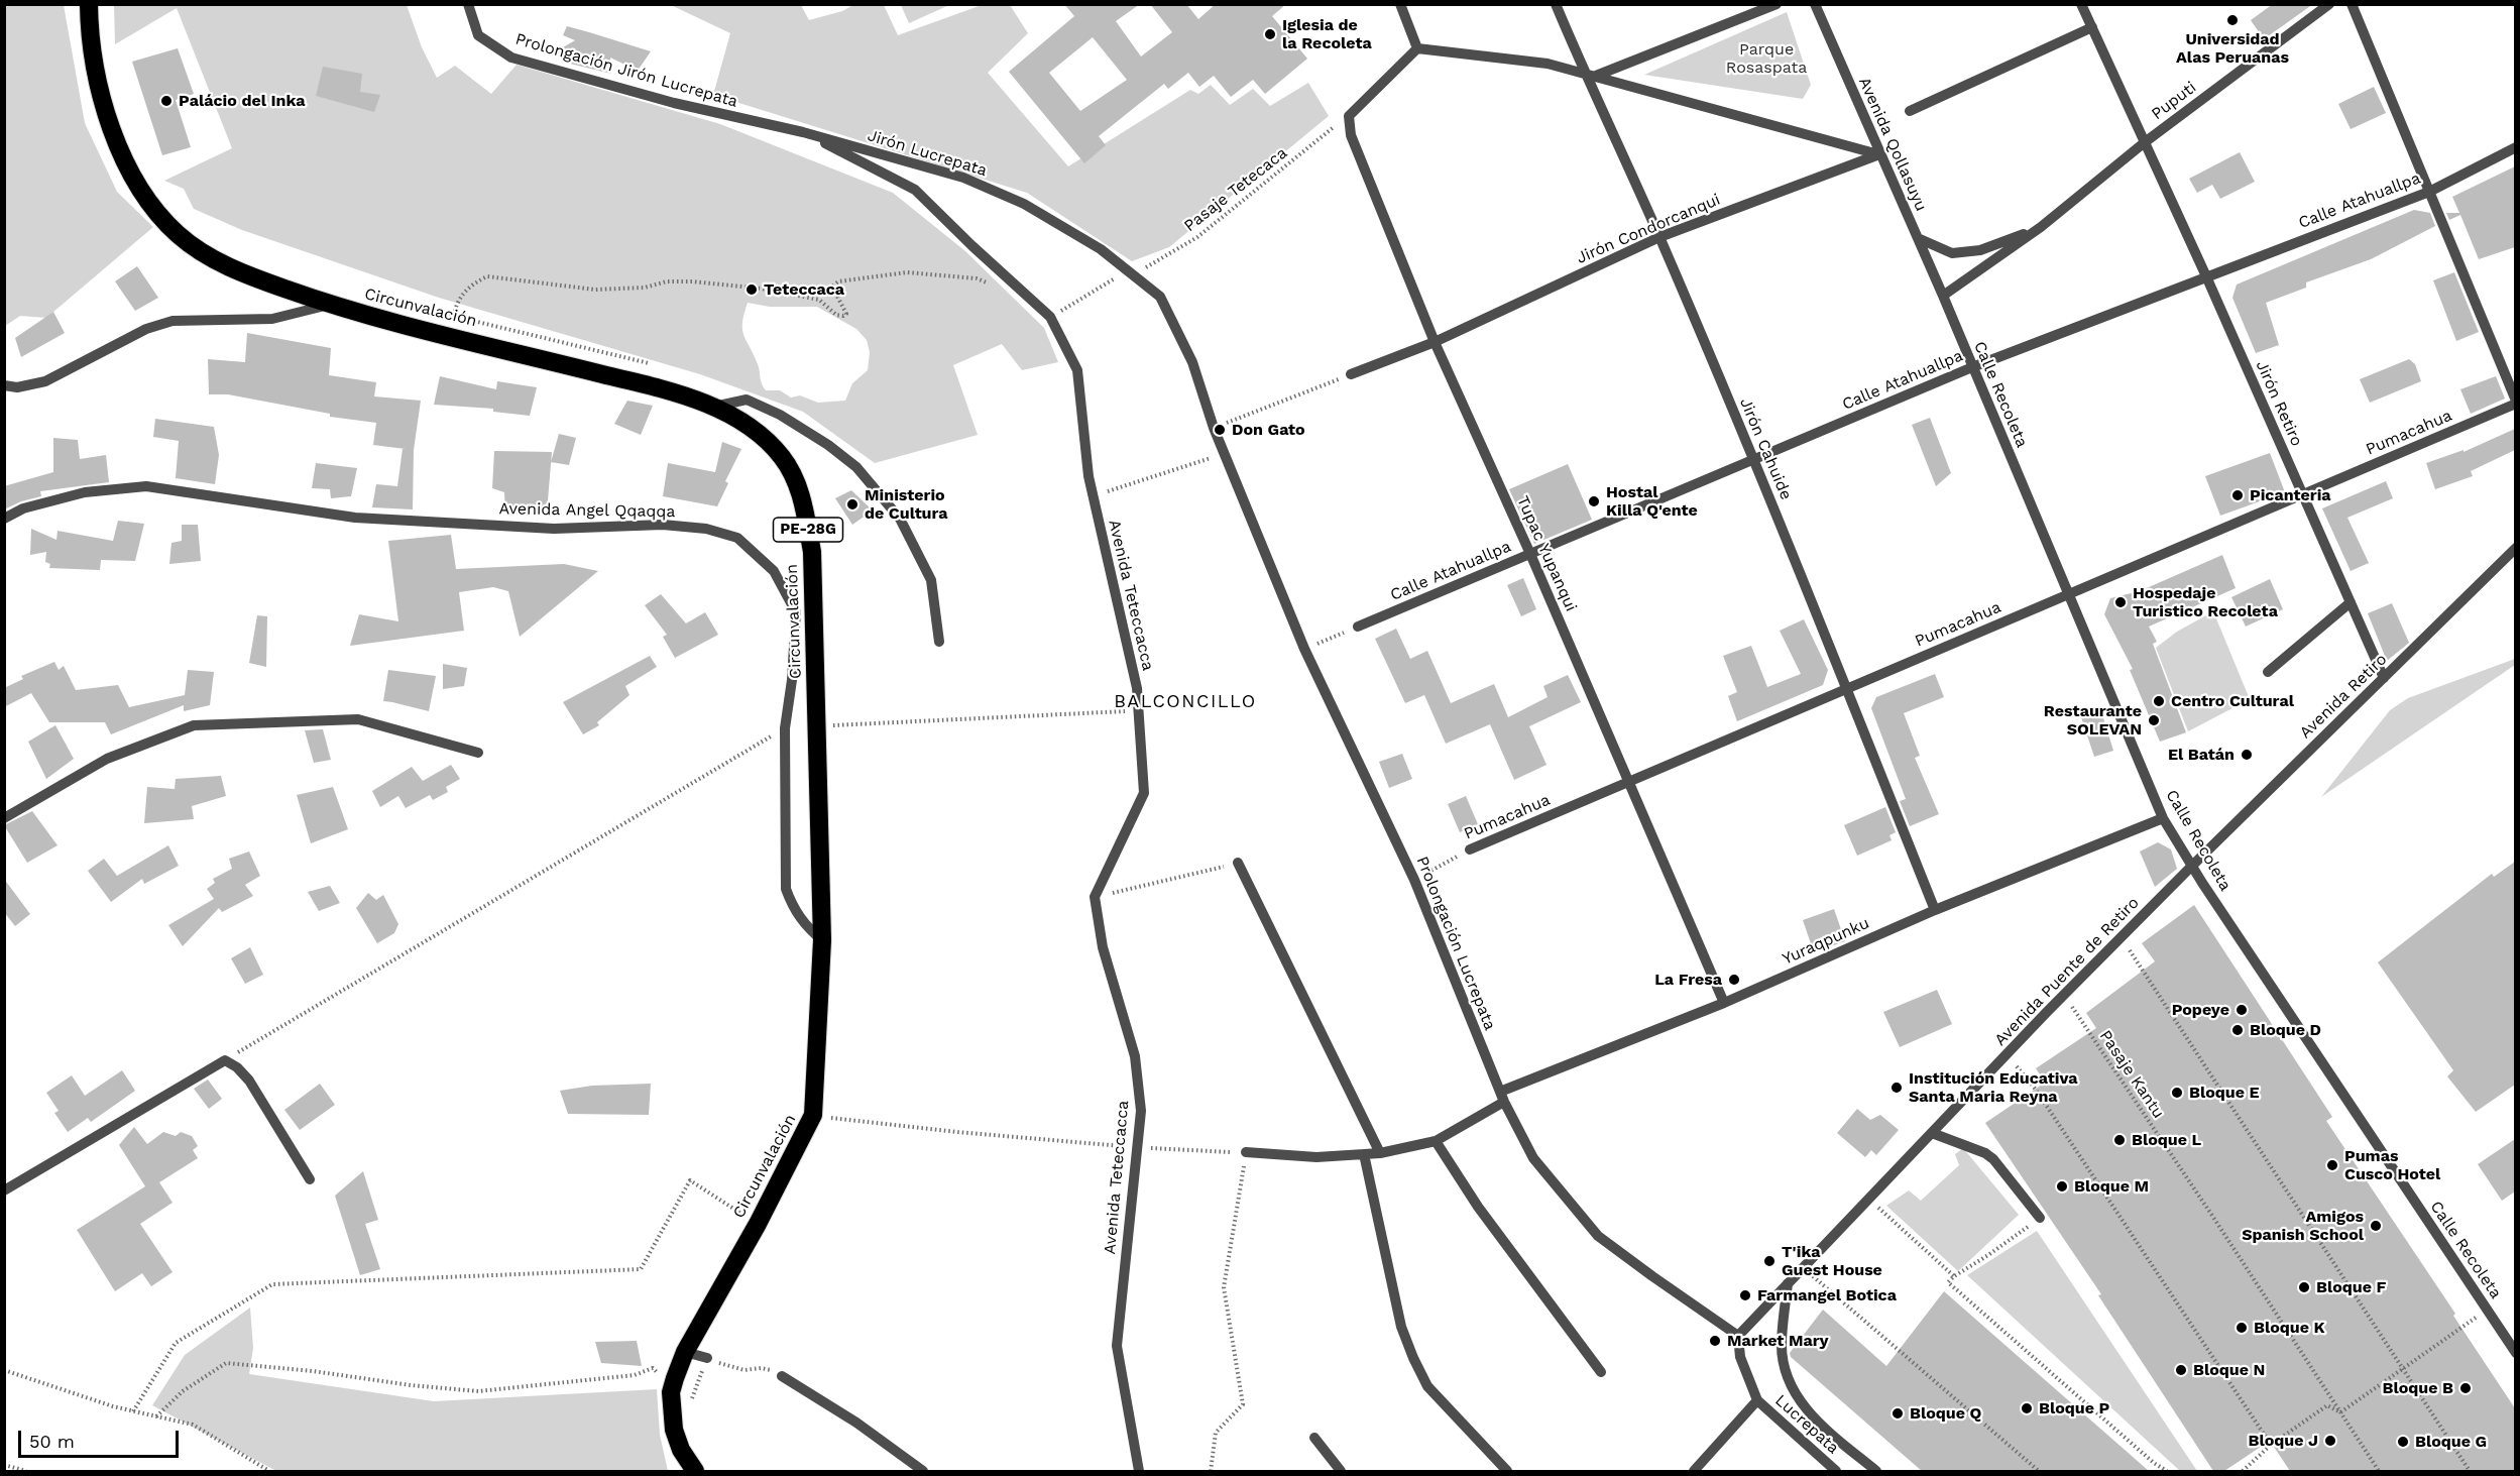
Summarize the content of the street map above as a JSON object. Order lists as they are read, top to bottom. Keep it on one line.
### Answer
{"streets":{"highway":["Circunvalación","PE-28G"],"street":["Prolongación Jirón Lucrepata","Puputi","Avenida Qollasuyu","Jirón Lucrepata","Calle Atahuallpa","Jirón Condorcanqui","Calle Recoleta","Jirón Retiro","Pumacahua","Jirón Cahuide","Avenida Angel Qqaqqa","Tupac Yupanqui","Avenida Teteccacca","Avenida Retiro","Yuraqpunku","Prolongación Lucrepata","Avenida Puente de Retiro","Lucrepata"],"path":["Pasaje Tetecaca","Pasaje Kantu"]},"crossings":[["Prolongación Jirón Lucrepata","Jirón Lucrepata"],["Prolongación Jirón Lucrepata","Avenida Teteccacca"],["Puputi","Avenida Qollasuyu"],["Puputi","Calle Recoleta"],["Puputi","Jirón Retiro"],["Avenida Qollasuyu","Jirón Condorcanqui"],["Avenida Qollasuyu","Calle Recoleta"],["Jirón Lucrepata","Pasaje Tetecaca"],["Jirón Lucrepata","Avenida Teteccacca"],["Jirón Lucrepata","Prolongación Lucrepata"],["Pasaje Tetecaca","Tupac Yupanqui"],["Pasaje Tetecaca","Avenida Teteccacca"],["Calle Atahuallpa","Calle Recoleta"],["Calle Atahuallpa","Jirón Retiro"],["Calle Atahuallpa","Jirón Cahuide"],["Calle Atahuallpa","Tupac Yupanqui"],["Jirón Condorcanqui","Jirón Cahuide"],["Jirón Condorcanqui","Tupac Yupanqui"],["Circunvalación","Avenida Angel Qqaqqa"],["Calle Recoleta","Pumacahua"],["Calle Recoleta","Avenida Retiro"],["Calle Recoleta","Yuraqpunku"],["Calle Recoleta","Avenida Puente de Retiro"],["Jirón Retiro","Pumacahua"],["Jirón Retiro","Avenida Retiro"],["Pumacahua","Jirón Cahuide"],["Pumacahua","Tupac Yupanqui"],["Pumacahua","Prolongación Lucrepata"],["Jirón Cahuide","Yuraqpunku"],["Tupac Yupanqui","Yuraqpunku"],["Avenida Retiro","Avenida Puente de Retiro"],["Yuraqpunku","Prolongación Lucrepata"],["Prolongación Lucrepata","Avenida Puente de Retiro"],["Avenida Puente de Retiro","Pasaje Kantu"]],"districts":["BALCONCILLO"],"parks":["Parque Rosaspata"],"places":["Universidad Alas Peruanas","Iglesia de la Recoleta","Palácio del Inka","Teteccaca","Don Gato","Picanteria","Hostal Killa Q'ente","Ministerio de Cultura","Hospedaje Turistico Recoleta","Centro Cultural","Restaurante SOLEVAN","El Batán","La Fresa","Popeye","Bloque D","Institución Educativa Santa Maria Reyna","Bloque E","Bloque L","Pumas Cusco Hotel","Bloque M","Amigos Spanish School","T'ika Guest House","Bloque F","Farmangel Botica","Bloque K","Market Mary","Bloque N","Bloque B","Bloque P","Bloque Q","Bloque J","Bloque G"],"scale_bar":"50 m"}
